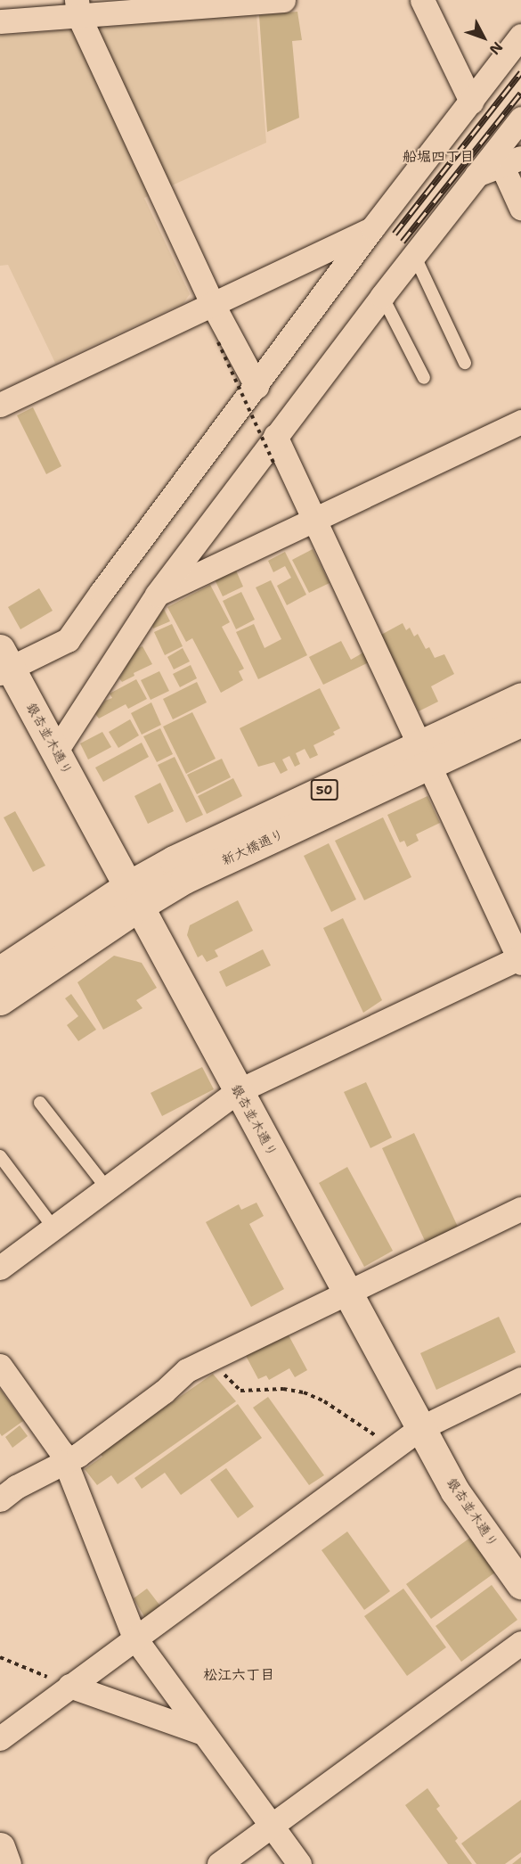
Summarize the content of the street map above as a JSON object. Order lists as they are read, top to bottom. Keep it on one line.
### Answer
{"streets":{"street":["銀杏並木通り","50","新大橋通り"]},"crossings":[["銀杏並木通り","新大橋通り"]],"districts":["船堀四丁目","松江六丁目"],"north":"bottom right"}
